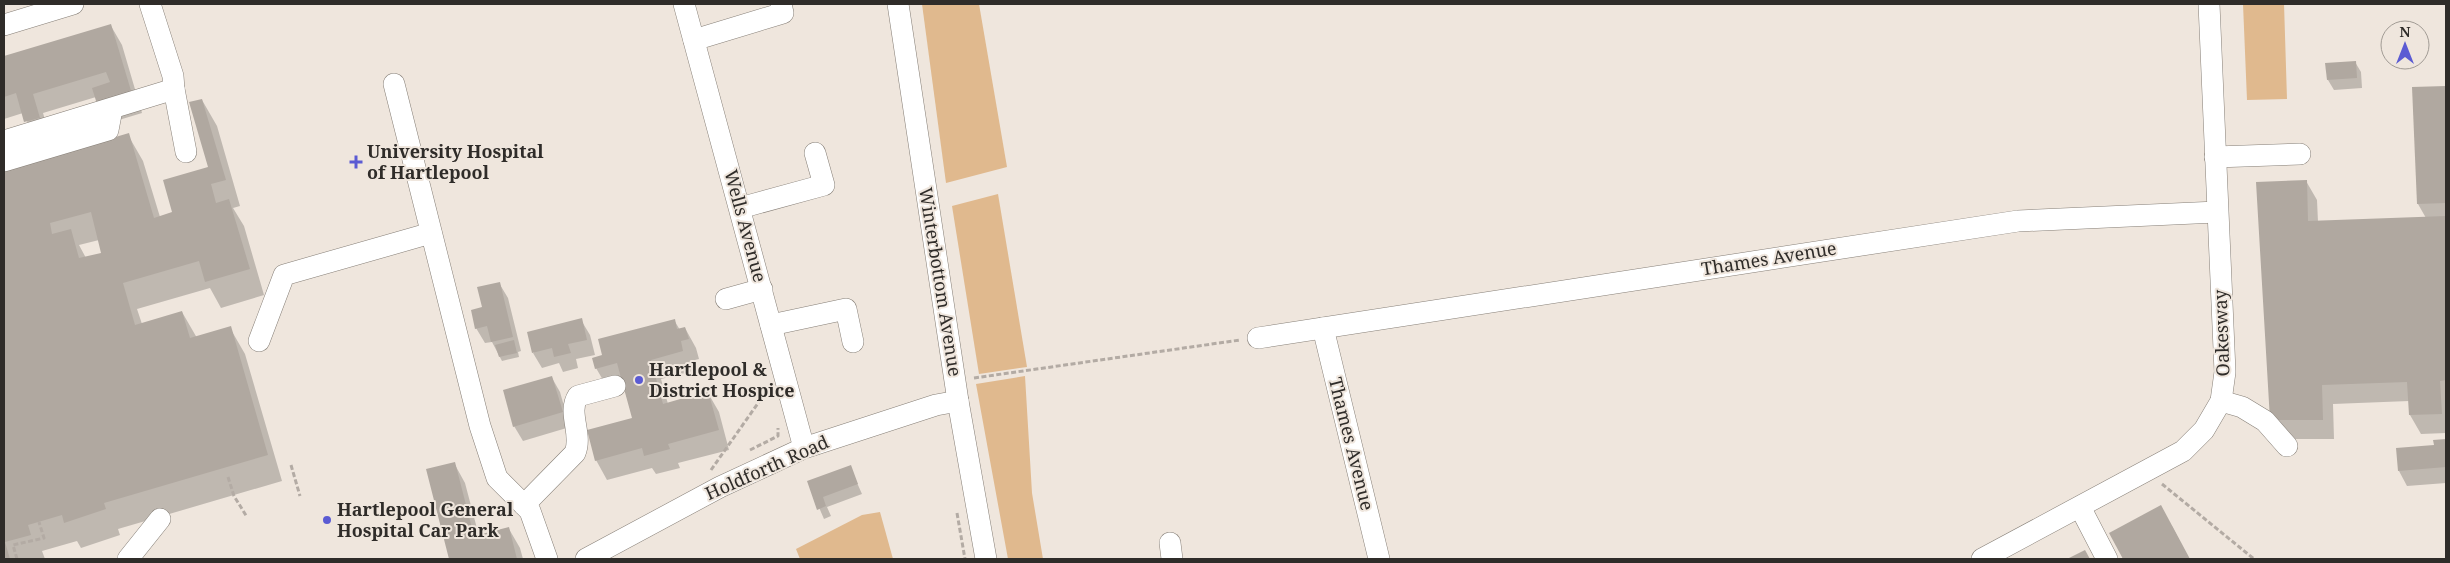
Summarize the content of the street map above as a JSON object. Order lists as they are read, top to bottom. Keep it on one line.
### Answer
{"streets":{"street":["Wells Avenue","Thames Avenue","Winterbottom Avenue","Oakesway","Holdforth Road"]},"crossings":[["Wells Avenue","Holdforth Road"],["Thames Avenue","Oakesway"],["Winterbottom Avenue","Holdforth Road"]],"places":{"health":["University Hospital of Hartlepool"],"other":["Hartlepool & District Hospice","Hartlepool General Hospital Car Park"]},"north":"top"}
